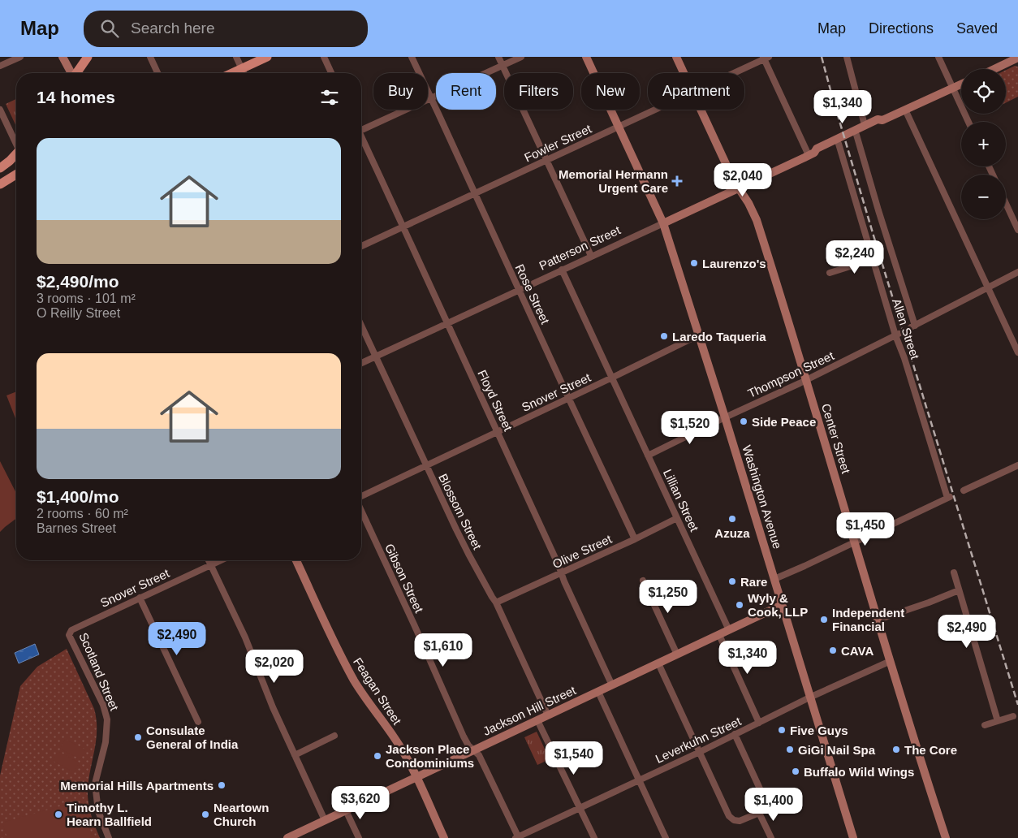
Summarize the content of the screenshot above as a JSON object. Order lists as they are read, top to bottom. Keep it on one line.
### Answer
{"streets":{"street":["Fowler Street","Patterson Street","Rose Street","Allen Street","Thompson Street","Snover Street","Floyd Street","Center Street","Washington Avenue","Lillian Street","Blossom Street","Olive Street","Gibson Street","Scotland Street","Feagan Street","Jackson Hill Street","Leverkuhn Street"]},"crossings":[["Fowler Street","Rose Street"],["Fowler Street","Floyd Street"],["Fowler Street","Washington Avenue"],["Patterson Street","Rose Street"],["Patterson Street","Allen Street"],["Patterson Street","Floyd Street"],["Patterson Street","Center Street"],["Patterson Street","Washington Avenue"],["Patterson Street","Lillian Street"],["Patterson Street","Blossom Street"],["Rose Street","Snover Street"],["Rose Street","Olive Street"],["Allen Street","Thompson Street"],["Allen Street","Center Street"],["Thompson Street","Center Street"],["Thompson Street","Washington Avenue"],["Thompson Street","Lillian Street"],["Snover Street","Floyd Street"],["Snover Street","Washington Avenue"],["Snover Street","Lillian Street"],["Snover Street","Blossom Street"],["Snover Street","Scotland Street"],["Floyd Street","Olive Street"],["Floyd Street","Jackson Hill Street"],["Center Street","Leverkuhn Street"],["Washington Avenue","Jackson Hill Street"],["Washington Avenue","Leverkuhn Street"],["Lillian Street","Olive Street"],["Lillian Street","Jackson Hill Street"],["Blossom Street","Olive Street"],["Blossom Street","Jackson Hill Street"],["Gibson Street","Jackson Hill Street"],["Gibson Street","Leverkuhn Street"],["Feagan Street","Jackson Hill Street"]],"places":{"health":["Memorial Hermann Urgent Care"],"other":["Laurenzo's","Laredo Taqueria","Side Peace","Azuza","Rare","Wyly & Cook, LLP","Independent Financial","CAVA","Five Guys","Consulate General of India","GiGi Nail Spa","The Core","Jackson Place Condominiums","Buffalo Wild Wings","Memorial Hills Apartments","Timothy L. Hearn Ballfield","Neartown Church"]},"page":{"header":"Map","search":"Search here","nav":["Map","Directions","Saved"],"map_buttons":["+","−"],"chip":["Buy","Rent","Filters","New","Apartment"],"heading":"14 homes","price":["$1,340","$2,040","$2,240","$1,520","$1,450","$1,250","$2,490","$2,490","$1,610","$1,340","$2,020","$1,540","$3,620","$1,400"],"list":[{"name":"$2,490/mo","note":"3 rooms · 101 m² · O Reilly Street"},{"name":"$1,400/mo","note":"2 rooms · 60 m² · Barnes Street"}]}}
